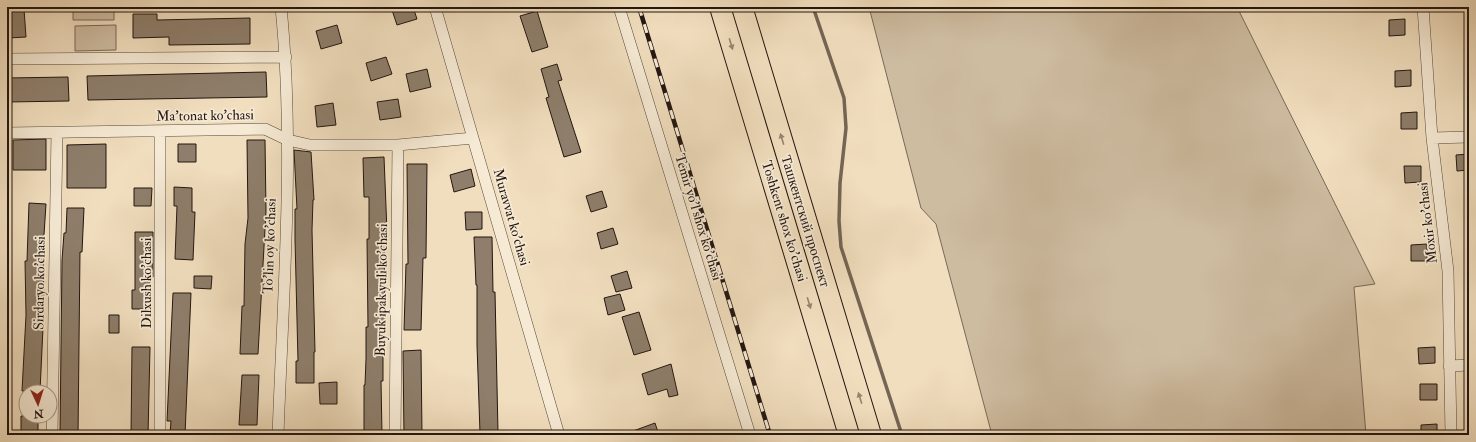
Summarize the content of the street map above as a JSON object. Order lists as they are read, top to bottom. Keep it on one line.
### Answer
{"streets":{"highway":["Toshkent shox ko'chasi","Ташкентский проспект"],"street":["Ma'tonat ko'chasi","Muravvat ko'chasi","Temir yo'l shox ko'chasi","Moxir ko'chasi","To'lin oy ko'chasi","Sirdaryo ko'chasi","Dilxush ko'chasi","Buyuk ipak yuli ko'chasi"]},"crossings":[["Ma'tonat ko'chasi","Muravvat ko'chasi"],["Ma'tonat ko'chasi","To'lin oy ko'chasi"],["Ma'tonat ko'chasi","Sirdaryo ko'chasi"],["Ma'tonat ko'chasi","Dilxush ko'chasi"],["Ma'tonat ko'chasi","Buyuk ipak yuli ko'chasi"]],"one_way":["Toshkent shox ko'chasi","Ташкентский проспект"],"north":"bottom"}
